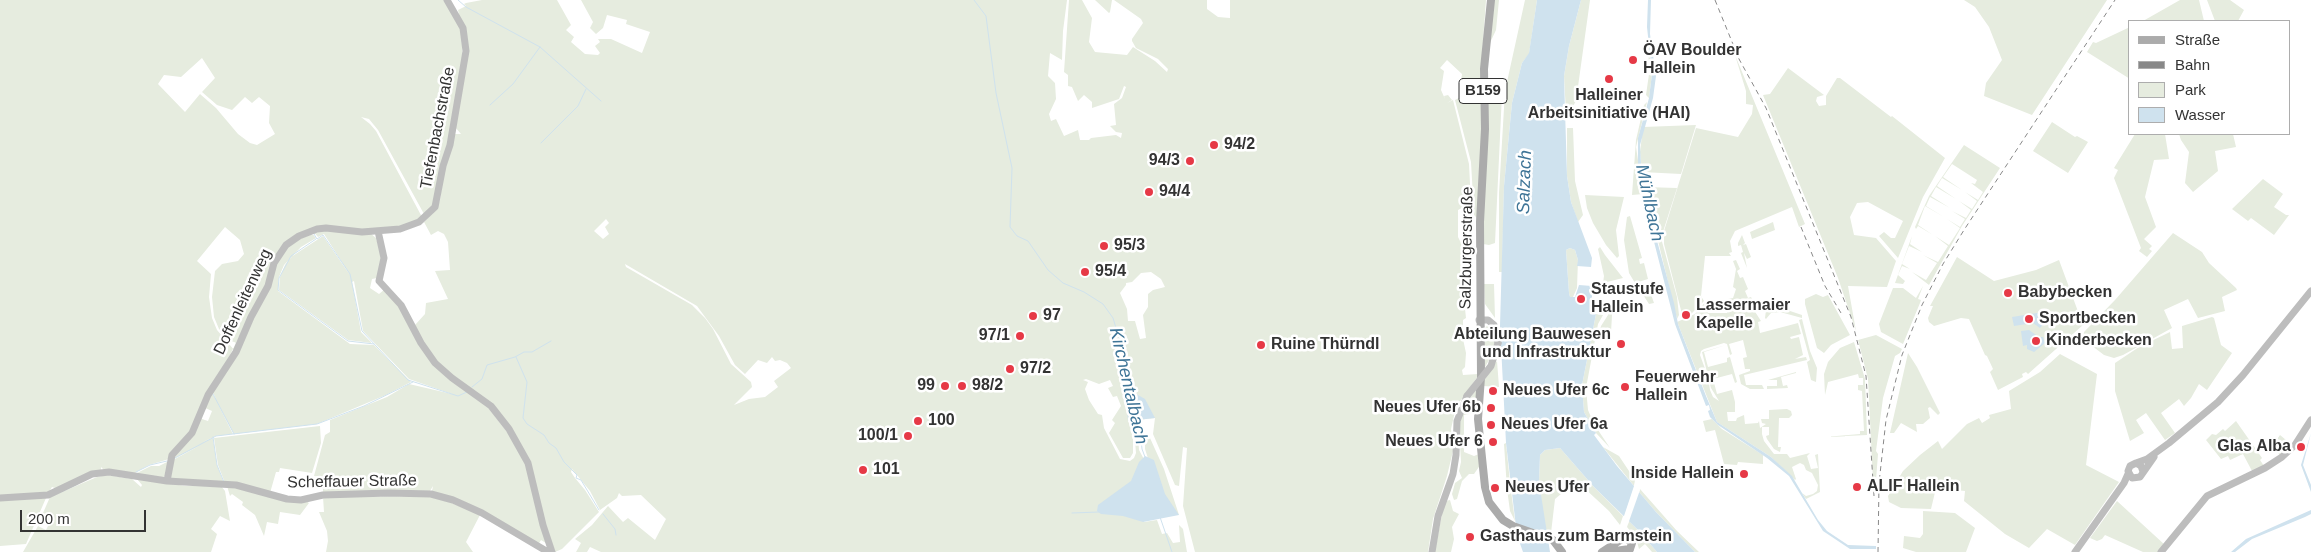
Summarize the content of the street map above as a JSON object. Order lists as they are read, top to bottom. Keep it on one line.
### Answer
{"streets":{"main road":["B159","Salzburgerstraße"],"street":["Tiefenbachstraße","Doffenleitenweg","Scheffauer Straße"]},"crossings":[["Tiefenbachstraße","Doffenleitenweg"],["Doffenleitenweg","Scheffauer Straße"]],"water":["Salzach","Mühlbach","Kirchentalbach"],"places":["ÖAV Boulder Hallein","Halleiner Arbeitsinitiative (HAI)","94/2","94/3","94/4","95/3","95/4","Babybecken","Staustufe Hallein","Lassermaier Kapelle","97","Sportbecken","97/1","Kinderbecken","Abteilung Bauwesen und Infrastruktur","Ruine Thürndl","97/2","99","98/2","Feuerwehr Hallein","Neues Ufer 6c","Neues Ufer 6b","100","Neues Ufer 6a","100/1","Neues Ufer 6","Glas Alba","101","Inside Hallein","ALIF Hallein","Neues Ufer","Gasthaus zum Barmstein"],"legend":["Straße","Bahn","Park","Wasser"],"scale_bar":"200 m"}
